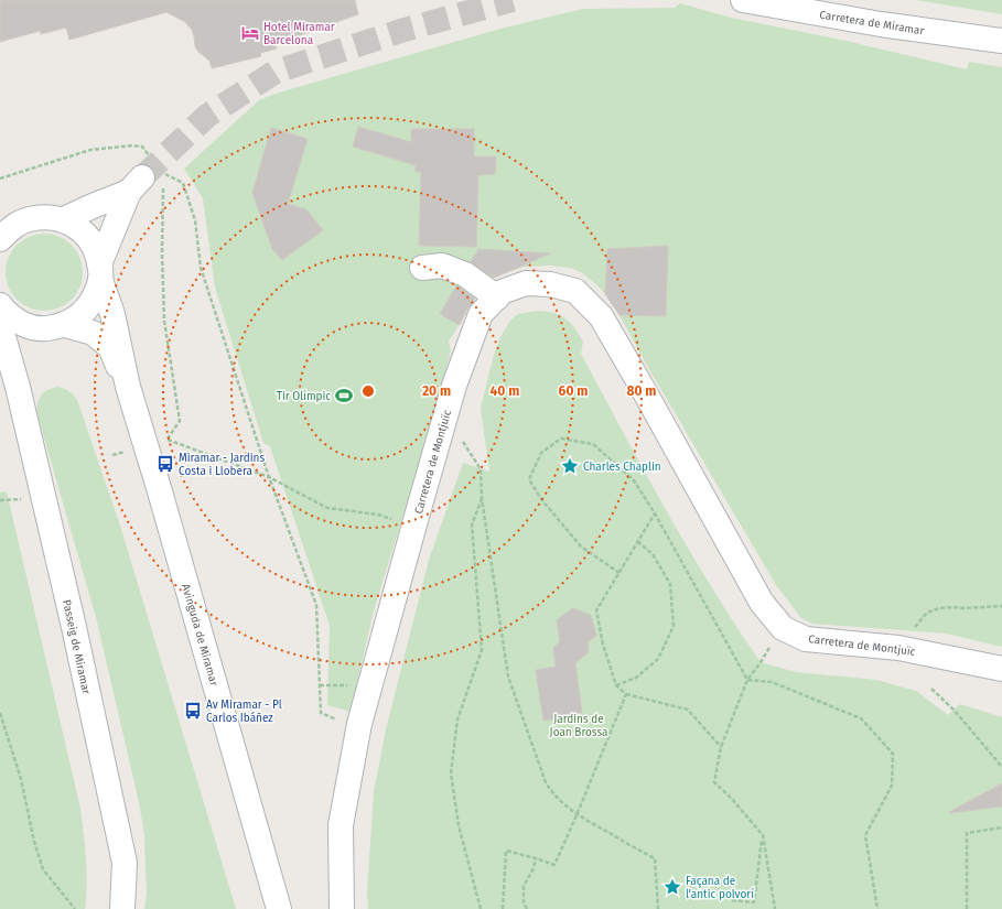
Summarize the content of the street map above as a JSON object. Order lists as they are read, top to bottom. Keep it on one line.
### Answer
{"streets":{"street":["Carretera de Miramar","Carretera de Montjuïc","Avinguda de Miramar","Passeig de Miramar"]},"parks":["Jardins de Joan Brossa"],"places":{"hotel":["Hotel Miramar Barcelona"],"sports":["Tir Olímpic"],"bus stop":["Miramar - Jardins Costa i Llobera","Av Miramar - Pl Carlos Ibáñez"],"place":["Charles Chaplin","Façana de l'antic polvorí"]},"rings":["20 m","40 m","60 m","80 m"]}
